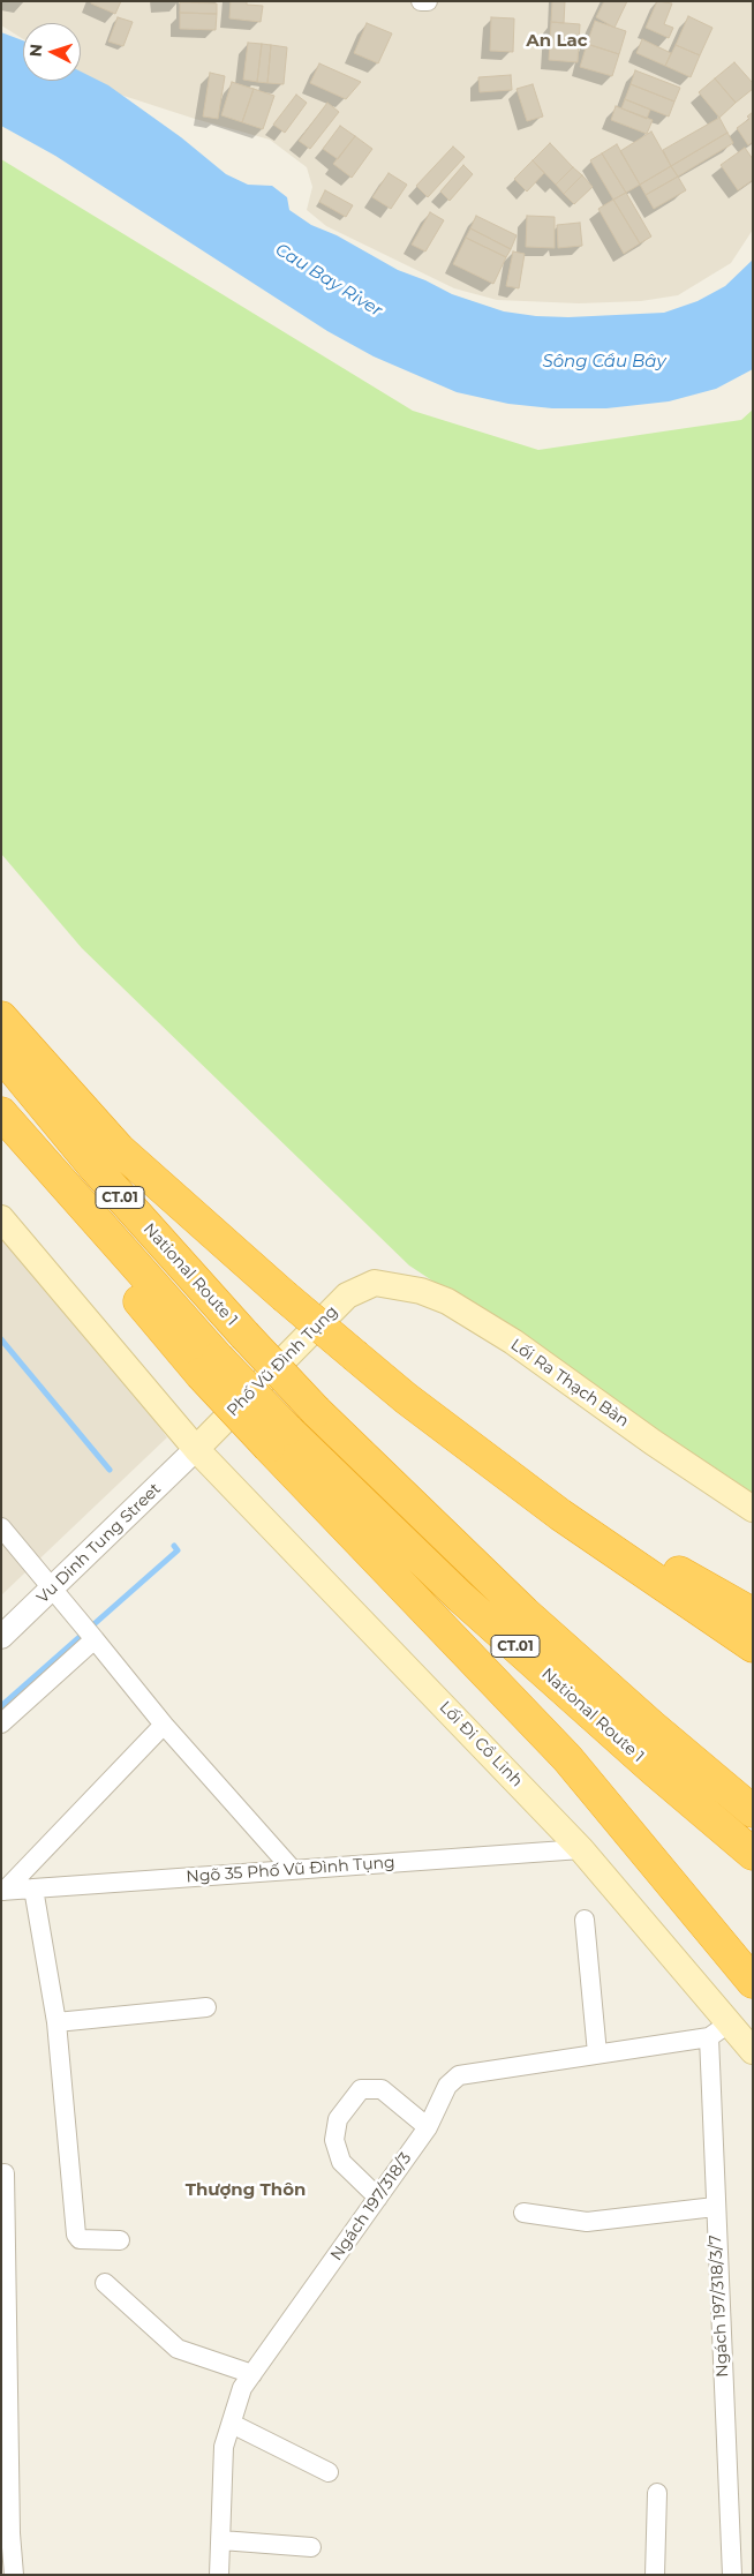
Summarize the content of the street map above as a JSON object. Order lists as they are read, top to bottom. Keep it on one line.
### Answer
{"streets":{"highway":["CT.01","National Route 1"],"main road":["Phố Vũ Đình Tụng","Lối Ra Thạch Bàn","Lối Đi Cổ Linh"],"street":["Vu Dinh Tung Street","Ngõ 35 Phố Vũ Đình Tụng","Ngách 197/318/3","Ngách 197/318/3/7"]},"crossings":[["CT.01","National Route 1"],["Phố Vũ Đình Tụng","Lối Ra Thạch Bàn"],["Phố Vũ Đình Tụng","Vu Dinh Tung Street"],["Phố Vũ Đình Tụng","Lối Đi Cổ Linh"],["Vu Dinh Tung Street","Lối Đi Cổ Linh"],["Lối Đi Cổ Linh","Ngõ 35 Phố Vũ Đình Tụng"],["Lối Đi Cổ Linh","Ngách 197/318/3"],["Lối Đi Cổ Linh","Ngách 197/318/3/7"],["Ngách 197/318/3","Ngách 197/318/3/7"]],"districts":["An Lac","Thượng Thôn"],"water":["Cau Bay River","Sông Cầu Bây"],"north":"left"}
